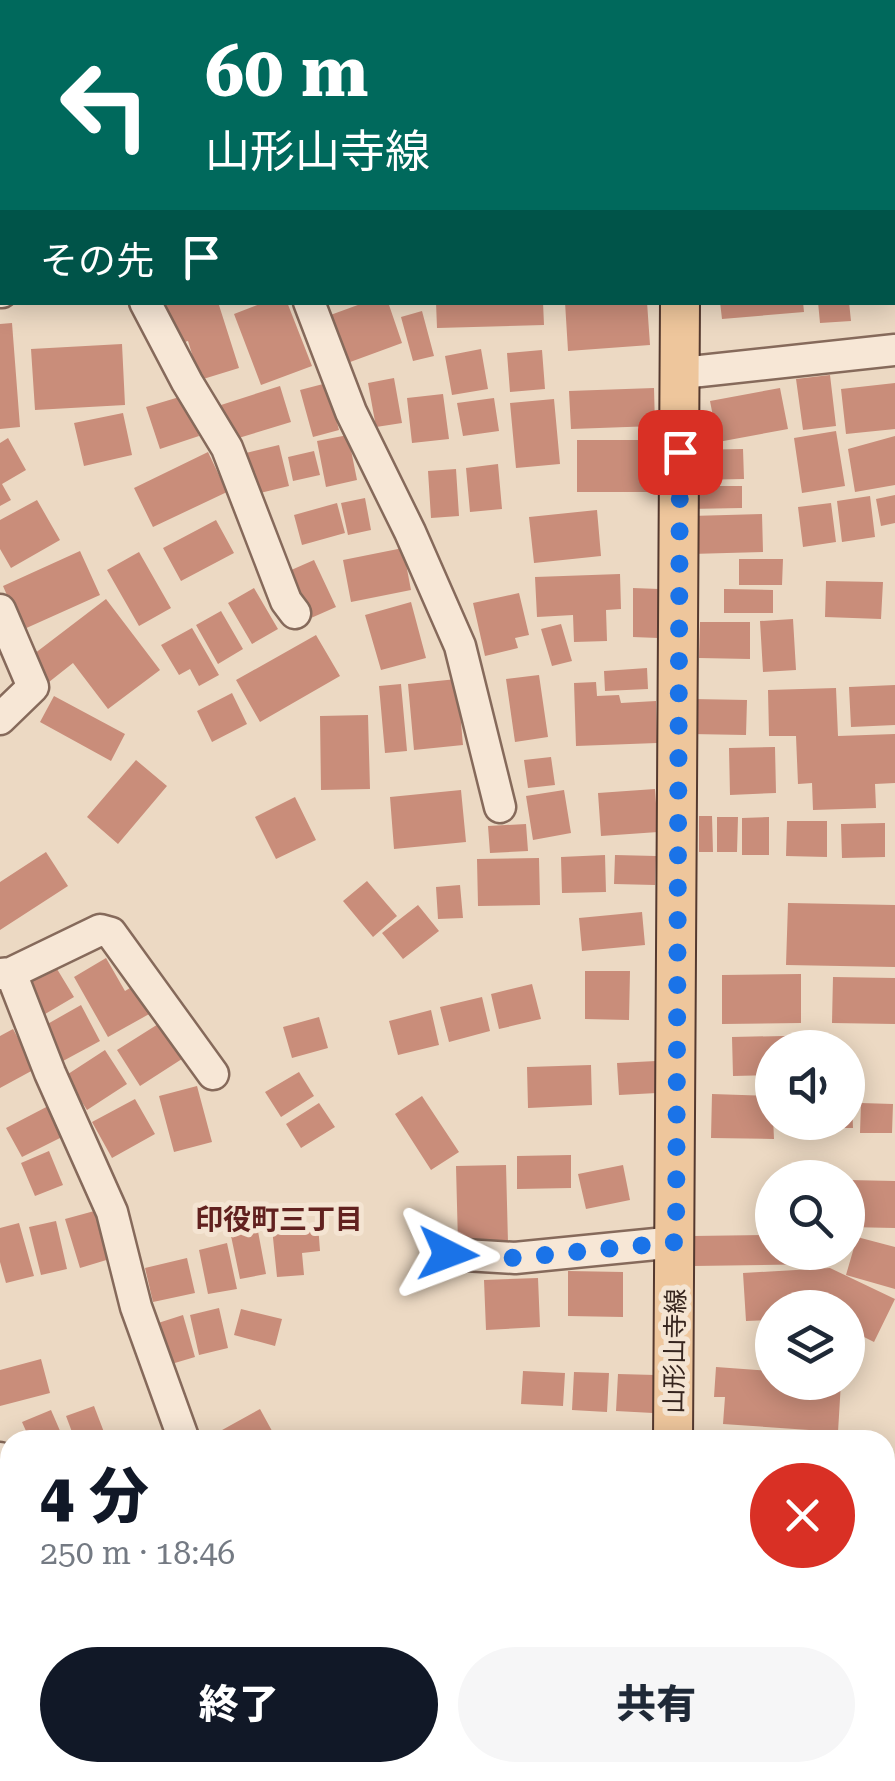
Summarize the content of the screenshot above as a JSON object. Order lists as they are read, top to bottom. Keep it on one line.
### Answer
{"streets":{"main road":["山形山寺線"]},"districts":["印役町三丁目"],"page":{"turn":["60 m","山形山寺線"],"then":"その先","heading":["4 分","250 m · 18:46"],"buttons":["終了","共有"]}}
